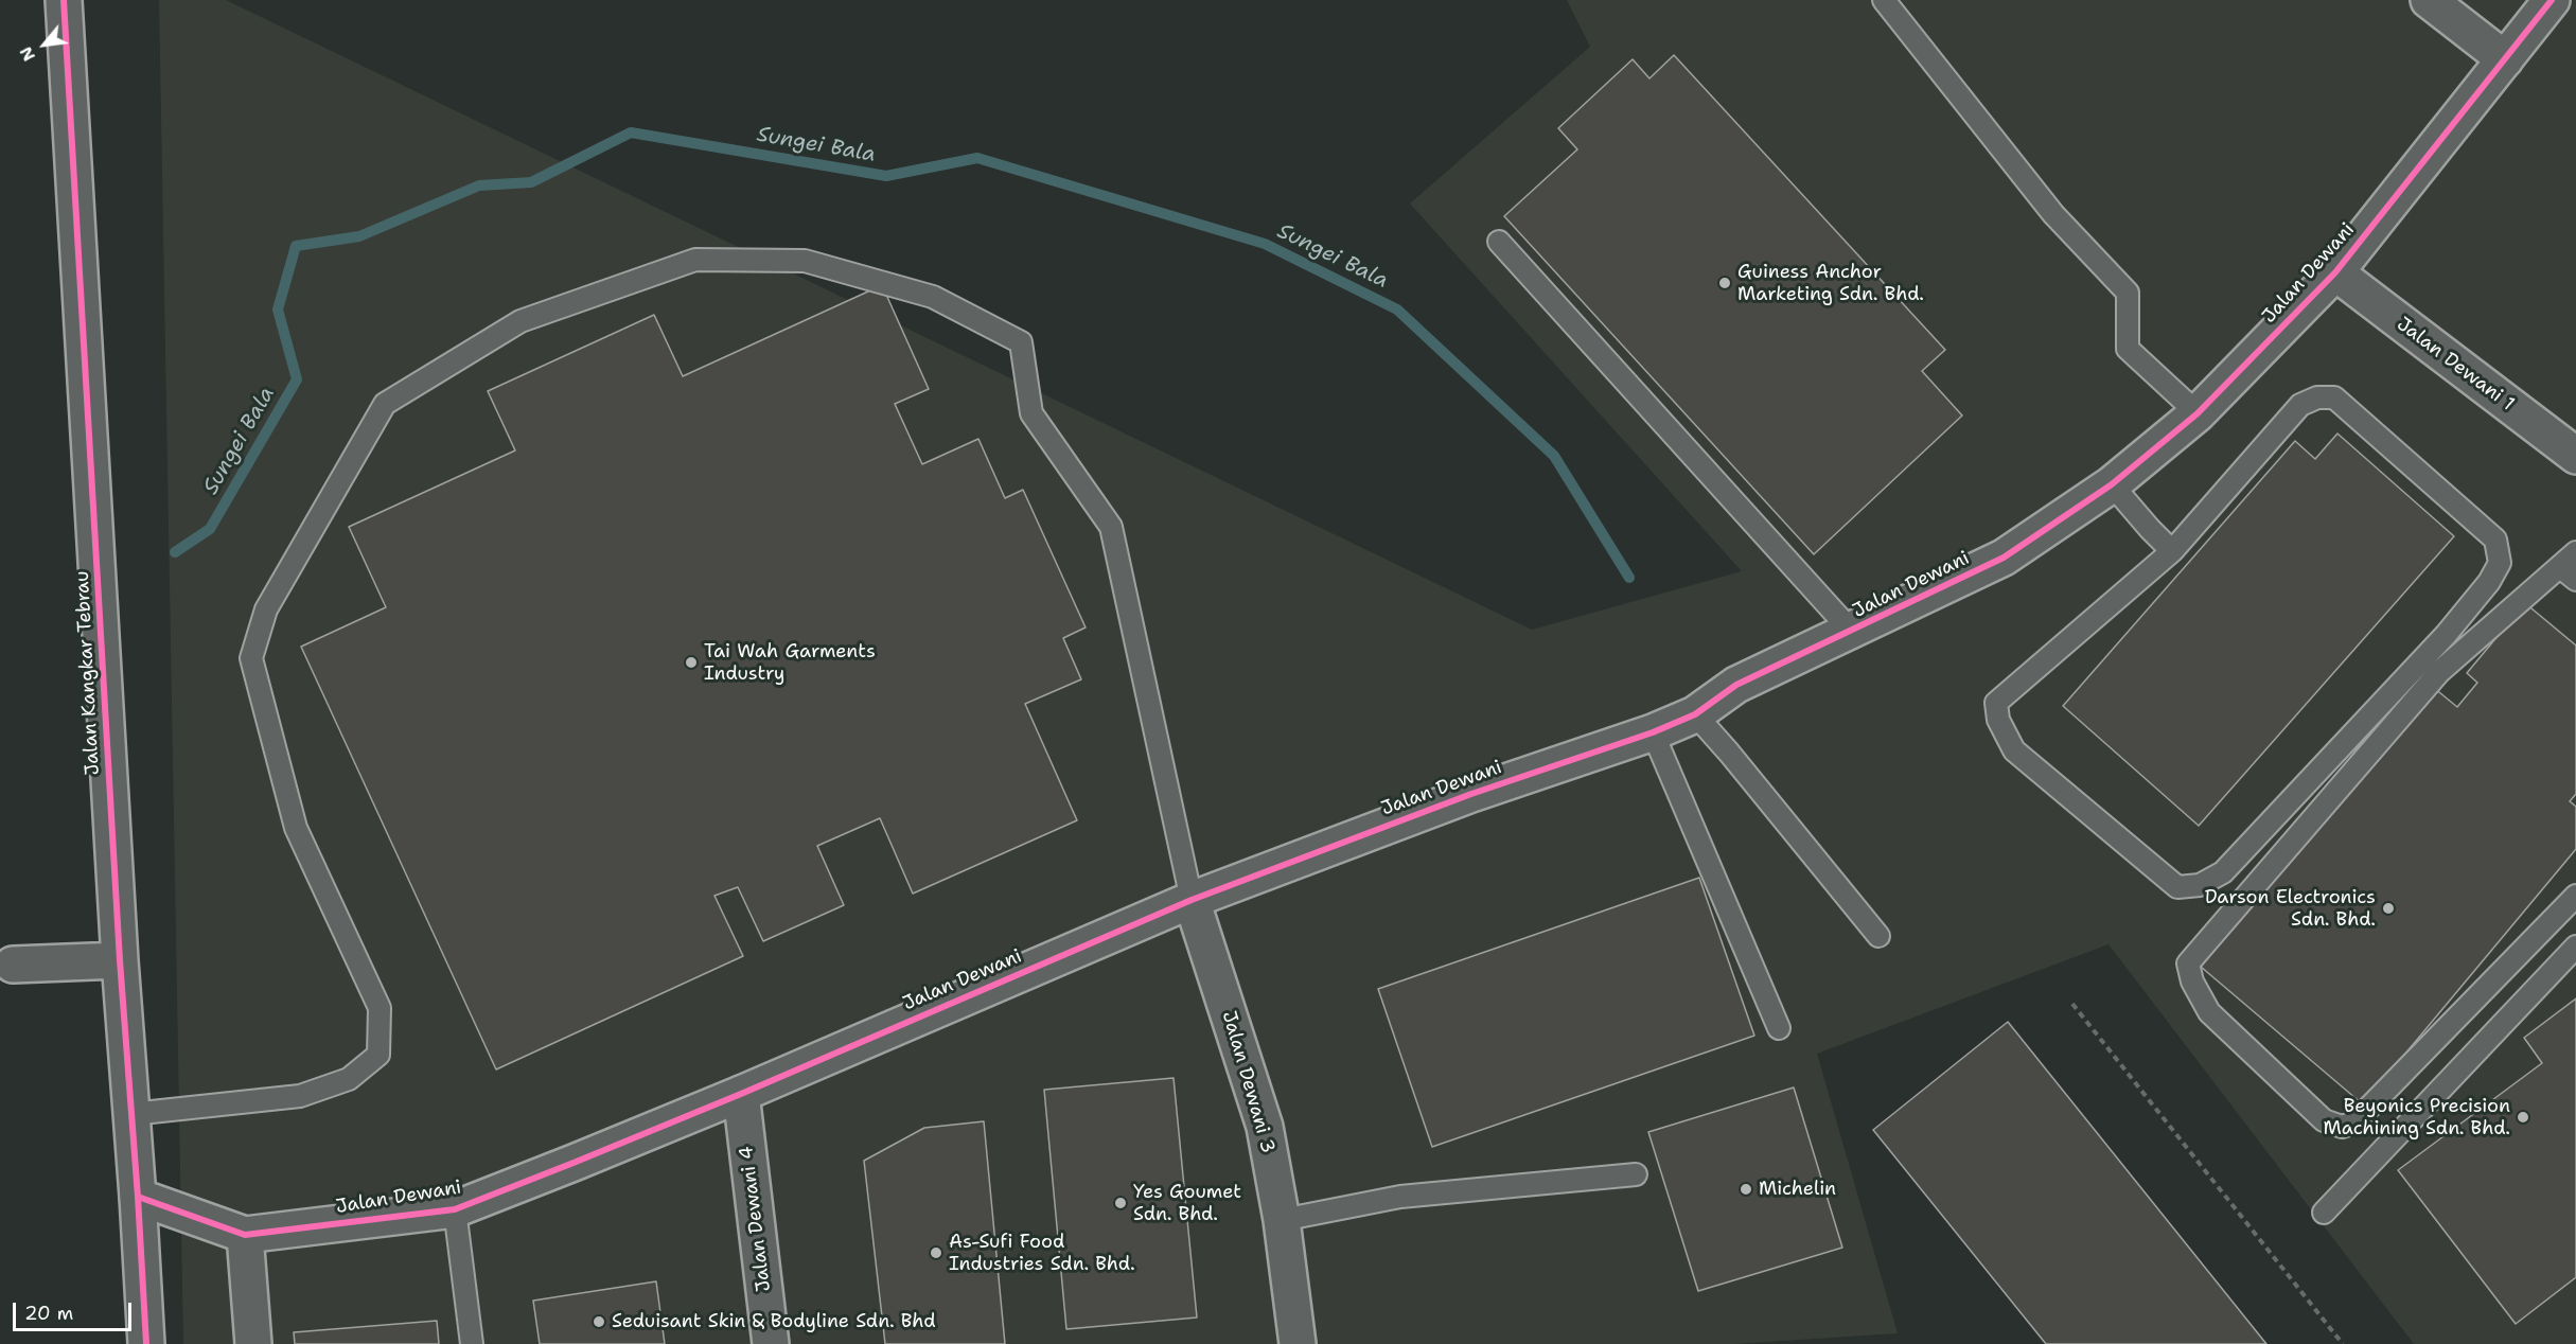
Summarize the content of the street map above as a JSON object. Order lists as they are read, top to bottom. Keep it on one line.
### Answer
{"streets":{"street":["Jalan Dewani","Jalan Dewani 1","Jalan Kangkar Tebrau","Jalan Dewani 3","Jalan Dewani 4"]},"crossings":[["Jalan Dewani","Jalan Dewani 1"],["Jalan Dewani","Jalan Kangkar Tebrau"],["Jalan Dewani","Jalan Dewani 3"],["Jalan Dewani","Jalan Dewani 4"]],"water":["Sungei Bala"],"places":["Guiness Anchor Marketing Sdn. Bhd.","Tai Wah Garments Industry","Darson Electronics Sdn. Bhd.","Beyonics Precision Machining Sdn. Bhd.","Michelin","Yes Goumet Sdn. Bhd.","As-Sufi Food Industries Sdn. Bhd.","Seduisant Skin & Bodyline Sdn. Bhd"],"scale_bar":"20 m","north":"bottom left"}
